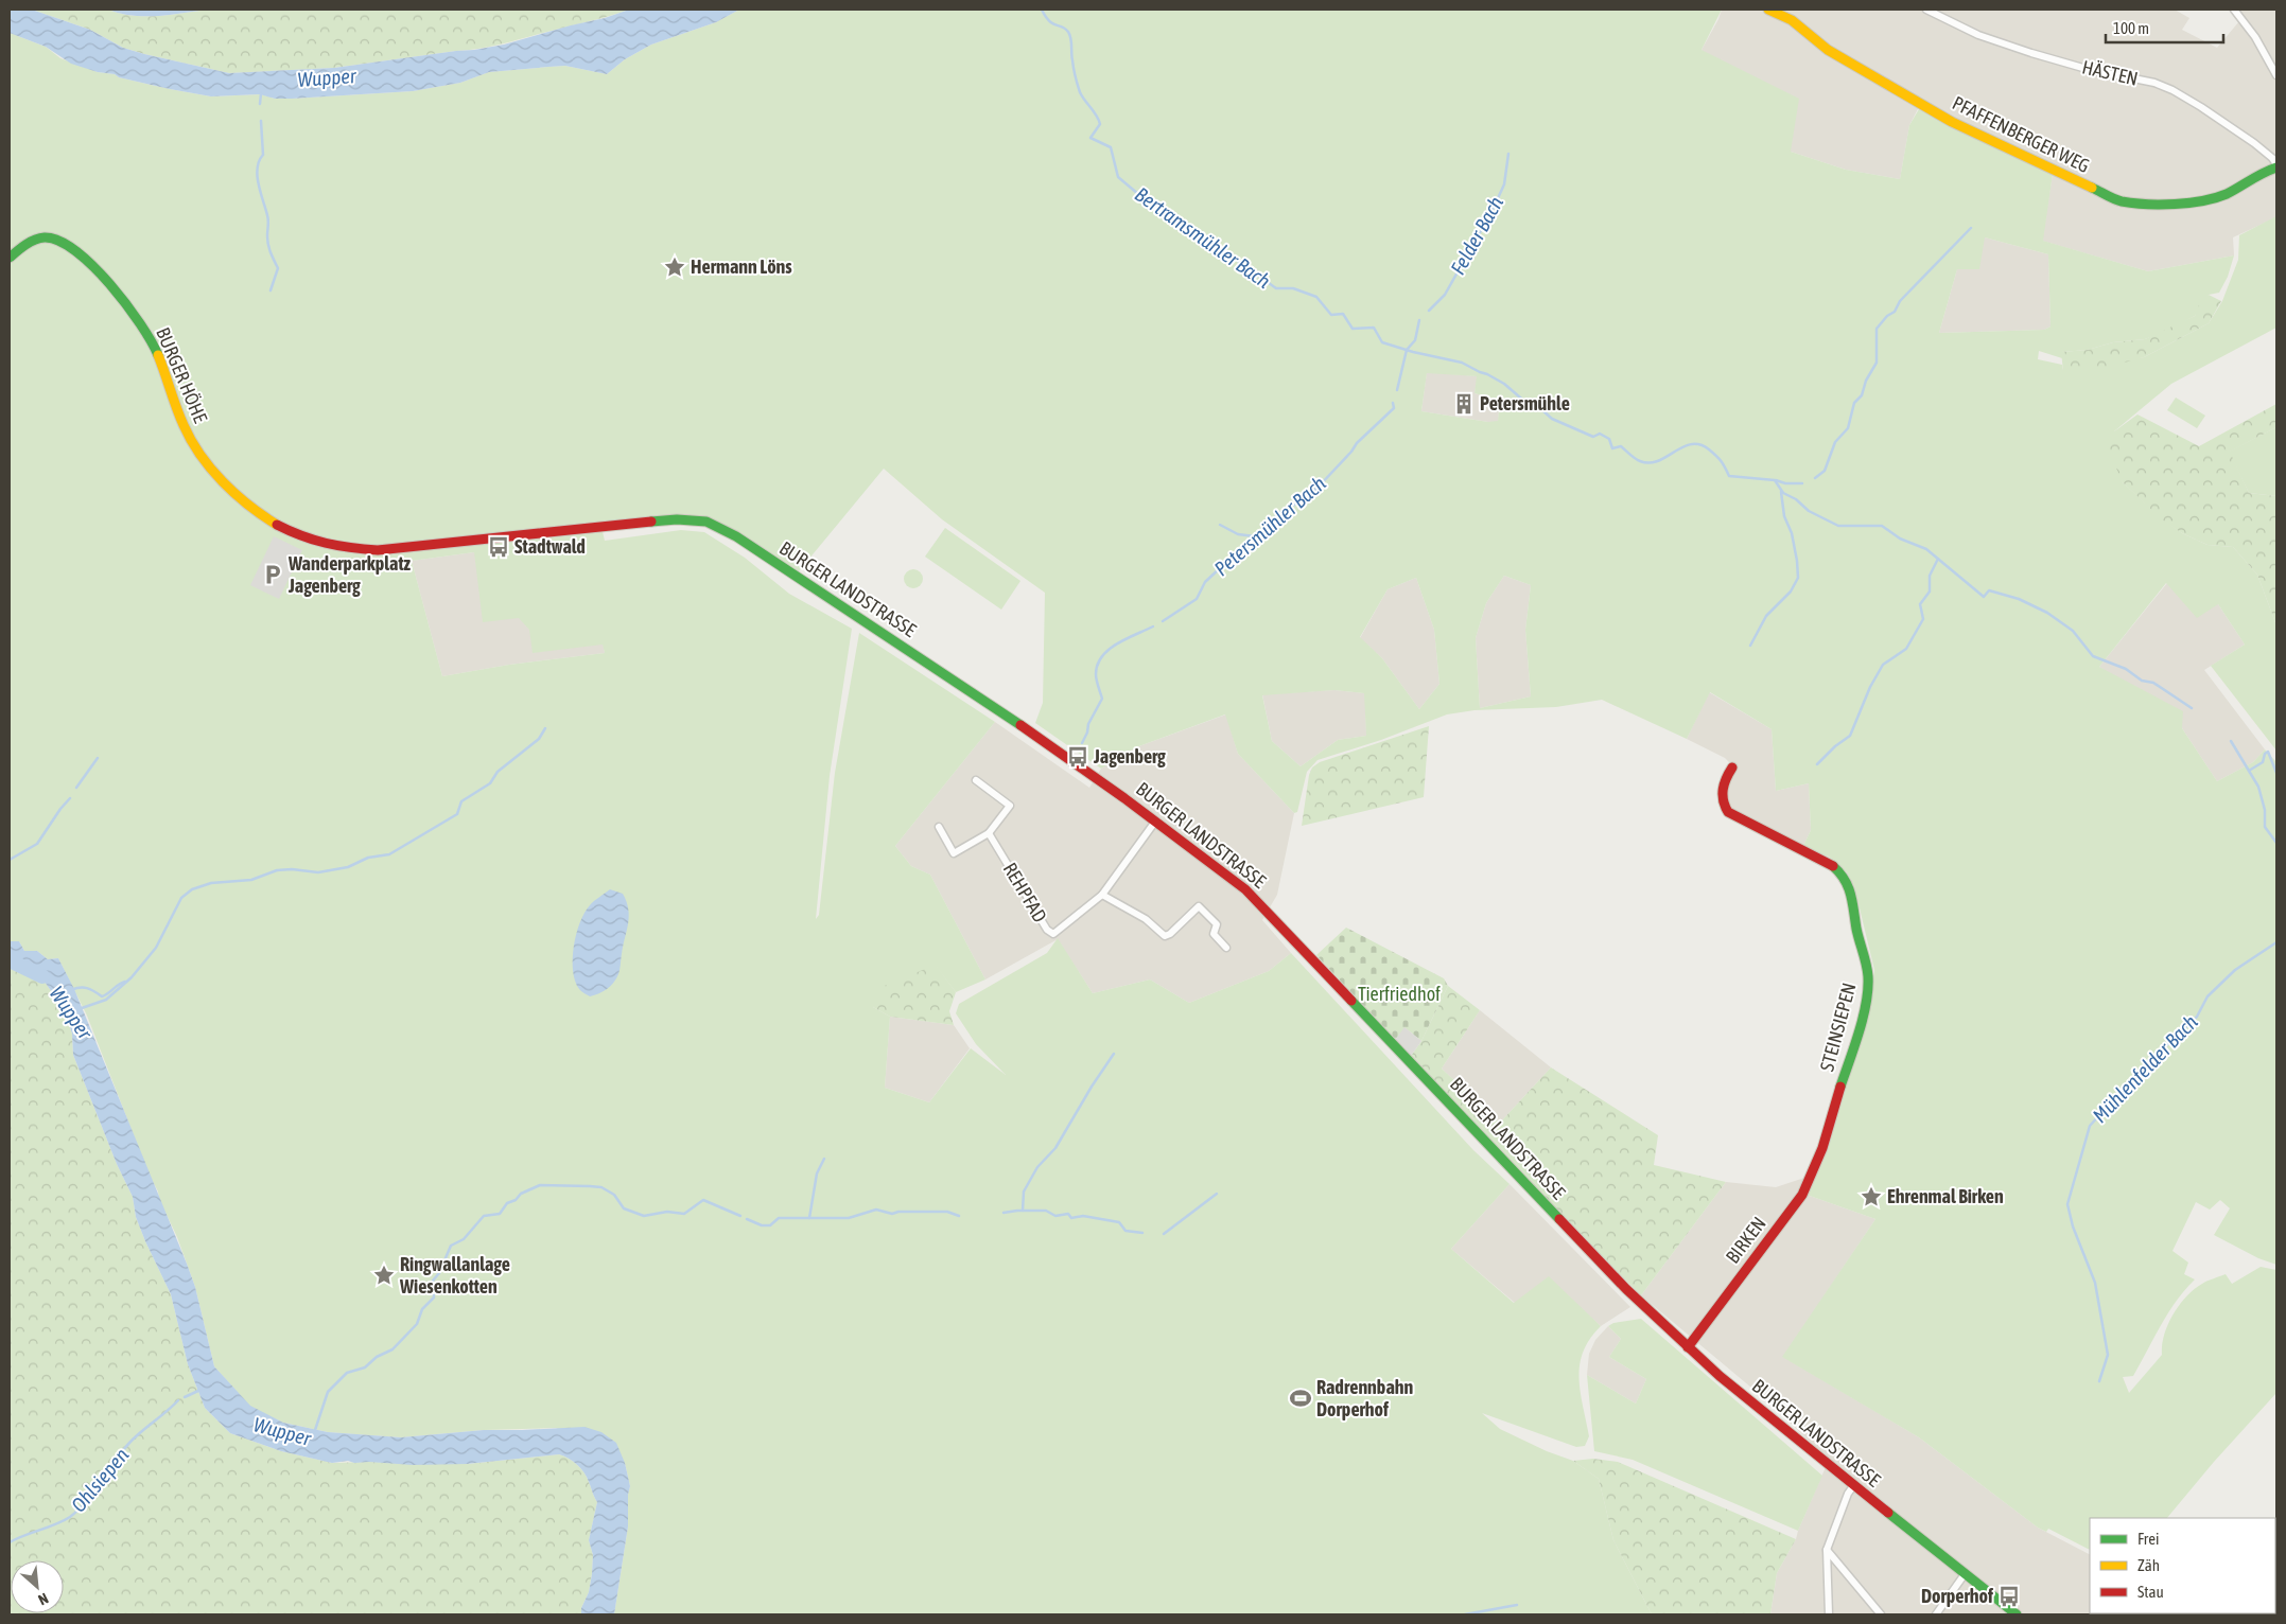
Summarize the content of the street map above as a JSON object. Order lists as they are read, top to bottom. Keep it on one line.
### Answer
{"streets":{"main road":["PFAFFENBERGER WEG","BURGER HÖHE","BURGER LANDSTRASSE","STEINSIEPEN","BIRKEN"],"street":["HÄSTEN","REHPFAD"]},"crossings":[["HÄSTEN","PFAFFENBERGER WEG"],["BURGER HÖHE","BURGER LANDSTRASSE"],["BURGER LANDSTRASSE","REHPFAD"],["BURGER LANDSTRASSE","BIRKEN"],["STEINSIEPEN","BIRKEN"]],"water":["Wupper","Felder Bach","Bertramsmühler Bach","Petersmühler Bach","Mühlenfelder Bach","Ohlsiepen"],"parks":["Tierfriedhof"],"places":{"place":["Hermann Löns","Ehrenmal Birken","Ringwallanlage Wiesenkotten"],"building":["Petersmühle"],"bus stop":["Stadtwald","Jagenberg","Dorperhof"],"parking":["Wanderparkplatz Jagenberg"],"sports":["Radrennbahn Dorperhof"]},"legend":["Frei","Zäh","Stau"],"scale_bar":"100 m","north":"bottom right"}
